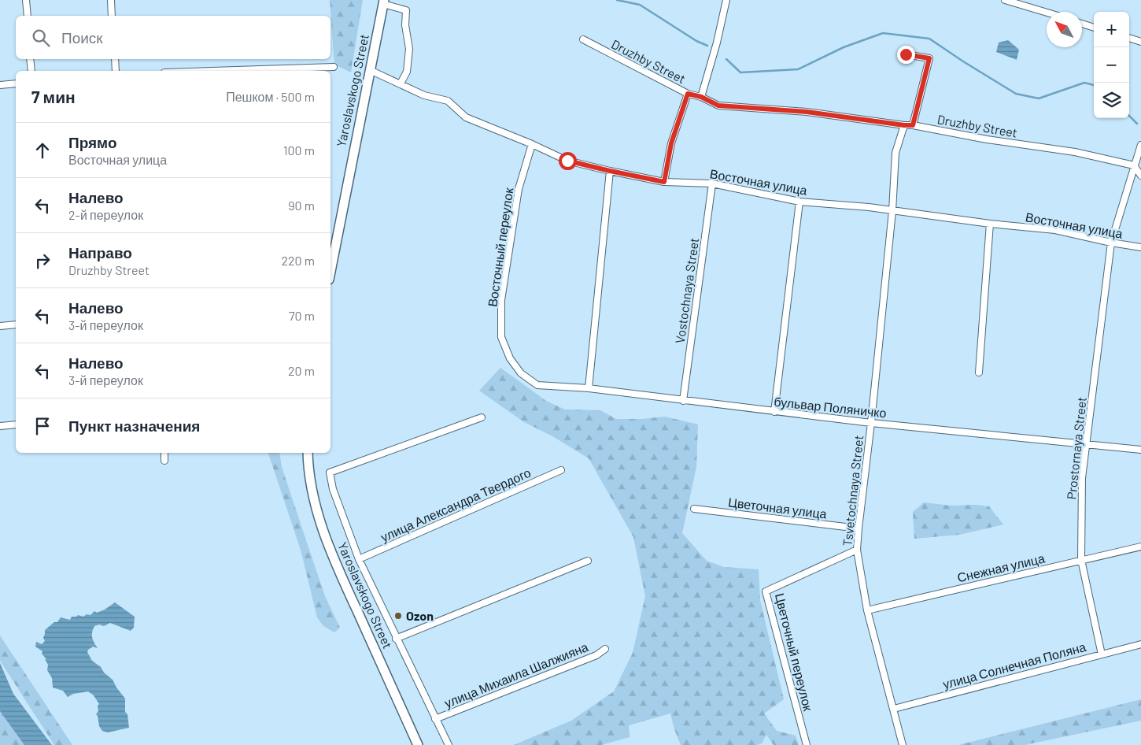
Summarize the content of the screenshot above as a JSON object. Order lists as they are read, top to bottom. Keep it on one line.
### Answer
{"streets":{"street":["Druzhby Street","Yaroslavskogo Street","Восточная улица","Восточный переулок","Vostochnaya Street","бульвар Поляничко","Prostornaya Street","Tsvetochnaya Street","улица Александра Твердого","Цветочная улица","Снежная улица","Цветочный переулок","улица Солнечная Поляна","улица Михаила Шалжияна"]},"crossings":[["Druzhby Street","Prostornaya Street"],["Druzhby Street","Tsvetochnaya Street"],["Yaroslavskogo Street","Восточная улица"],["Восточная улица","Восточный переулок"],["Восточная улица","Vostochnaya Street"],["Восточная улица","Prostornaya Street"],["Восточная улица","Tsvetochnaya Street"],["Восточный переулок","бульвар Поляничко"],["Vostochnaya Street","бульвар Поляничко"],["бульвар Поляничко","Prostornaya Street"],["бульвар Поляничко","Tsvetochnaya Street"],["Prostornaya Street","Снежная улица"],["Prostornaya Street","улица Солнечная Поляна"],["Tsvetochnaya Street","Цветочная улица"],["Tsvetochnaya Street","Снежная улица"],["Tsvetochnaya Street","Цветочный переулок"],["Tsvetochnaya Street","улица Солнечная Поляна"]],"places":["Ozon"],"north":"top left","page":{"map_buttons":["+","−"],"search":"Поиск","heading":["7 мин","Пешком · 500 m"],"list":[["Прямо","Восточная улица","100 m"],["Налево","2-й переулок","90 m"],["Направо","Druzhby Street","220 m"],["Налево","3-й переулок","70 m"],["Налево","3-й переулок","20 m"],"Пункт назначения"]}}
